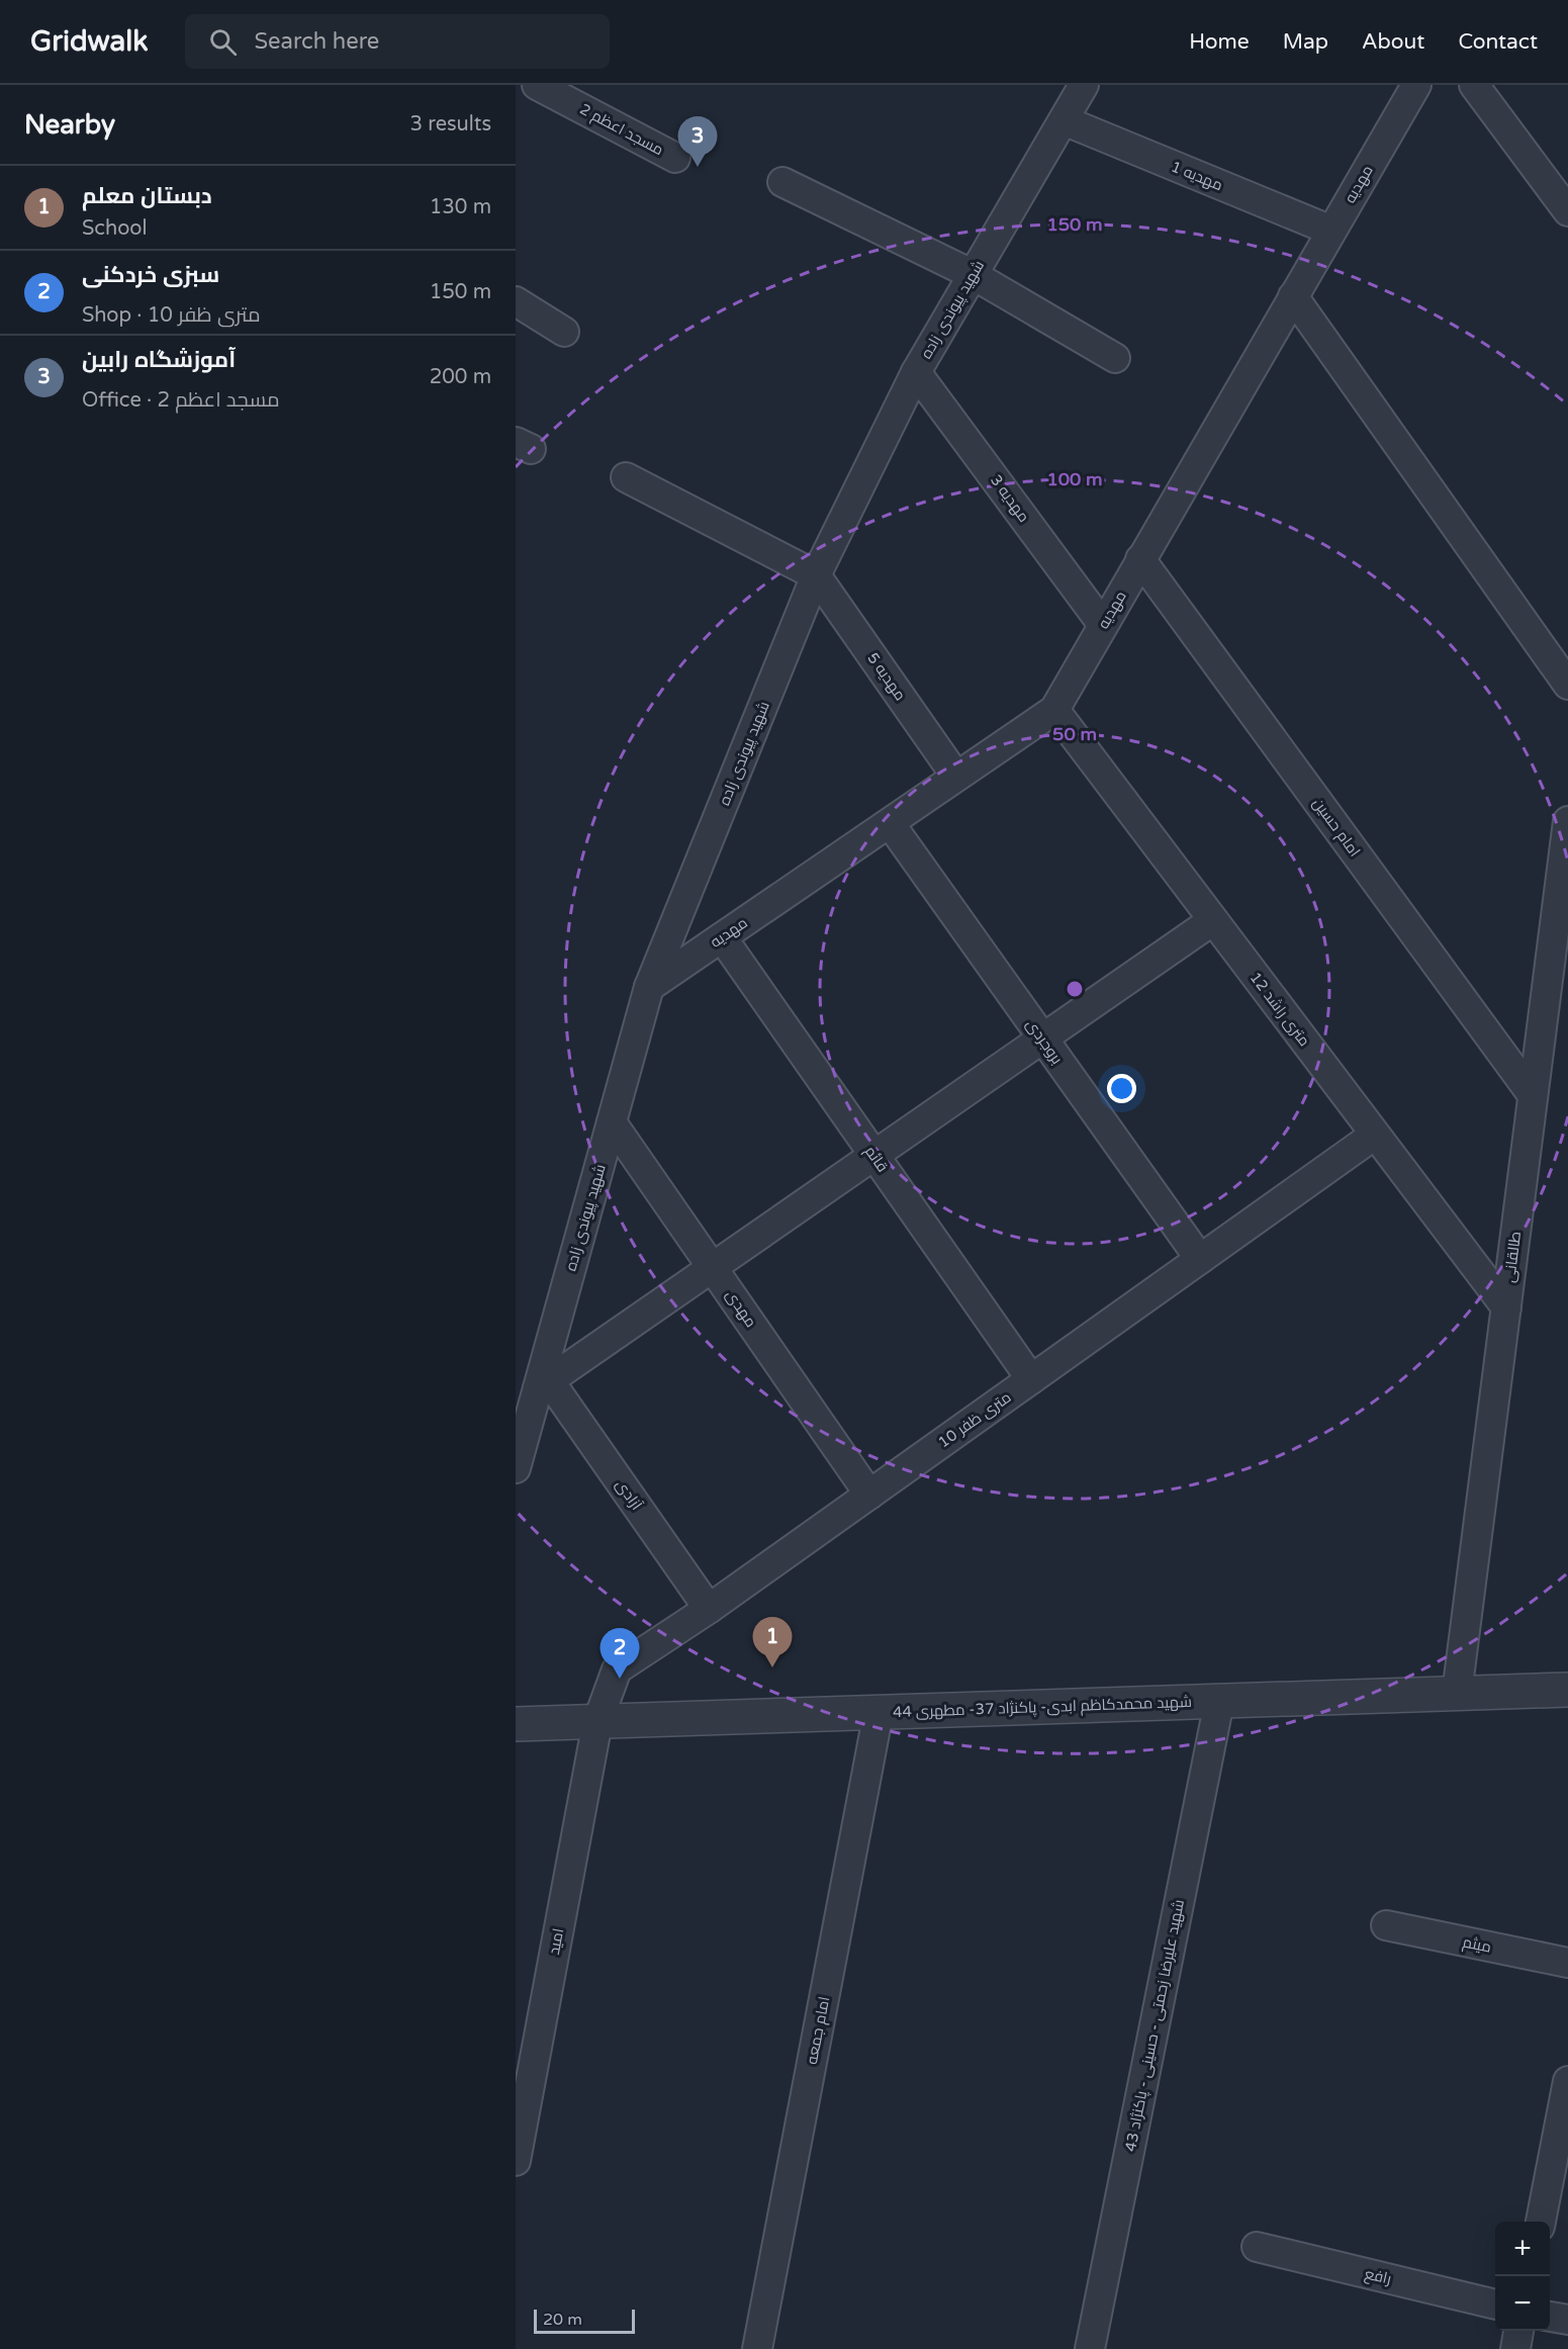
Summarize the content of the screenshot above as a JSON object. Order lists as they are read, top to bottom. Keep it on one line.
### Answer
{"streets":{"street":["مسجد اعظم 2","مهدیه 1","مهدیه","شهید پیوندی زاده","مهدیه 3","مهدیه 5","امام حسین","12 متری راشد","بروجردی","قائم","طالقانی","مهدی","10 متری ظفر","آزادی","شهید محمدکاظم ابدی- پاکنژاد 37- مطهری 44","امید","میثم","شهید علیرضا زحمتی - حسینی - پاکنژاد 43","امام جمعه","رافع"]},"crossings":[["مهدیه 1","مهدیه"],["مهدیه 1","شهید پیوندی زاده"],["مهدیه","شهید پیوندی زاده"],["مهدیه","مهدیه 3"],["مهدیه","مهدیه 5"],["مهدیه","امام حسین"],["مهدیه","12 متری راشد"],["مهدیه","بروجردی"],["مهدیه","قائم"],["شهید پیوندی زاده","مهدیه 3"],["شهید پیوندی زاده","مهدیه 5"],["شهید پیوندی زاده","مهدی"],["شهید پیوندی زاده","آزادی"],["امام حسین","طالقانی"],["12 متری راشد","طالقانی"],["12 متری راشد","10 متری ظفر"],["بروجردی","10 متری ظفر"],["قائم","10 متری ظفر"],["طالقانی","شهید محمدکاظم ابدی- پاکنژاد 37- مطهری 44"],["مهدی","10 متری ظفر"],["10 متری ظفر","آزادی"],["10 متری ظفر","شهید محمدکاظم ابدی- پاکنژاد 37- مطهری 44"],["10 متری ظفر","امید"],["شهید محمدکاظم ابدی- پاکنژاد 37- مطهری 44","امید"],["شهید محمدکاظم ابدی- پاکنژاد 37- مطهری 44","شهید علیرضا زحمتی - حسینی - پاکنژاد 43"],["شهید محمدکاظم ابدی- پاکنژاد 37- مطهری 44","امام جمعه"]],"scale_bar":"20 m","page":{"header":"Gridwalk","search":"Search here","nav":["Home","Map","About","Contact"],"heading":["Nearby","3 results"],"pins":["3","1","2"],"list":[{"mark":"1","name":"دبستان معلم","note":"School","value":"130 m"},{"mark":"2","name":"سبزی خردکنی","note":"Shop · 10 متری ظفر","value":"150 m"},{"mark":"3","name":"آموزشگاه رابین","note":"Office · مسجد اعظم 2","value":"200 m"}],"map_buttons":["+","−"],"scale":"20 m"},"rings":["150 m","100 m","50 m"]}
